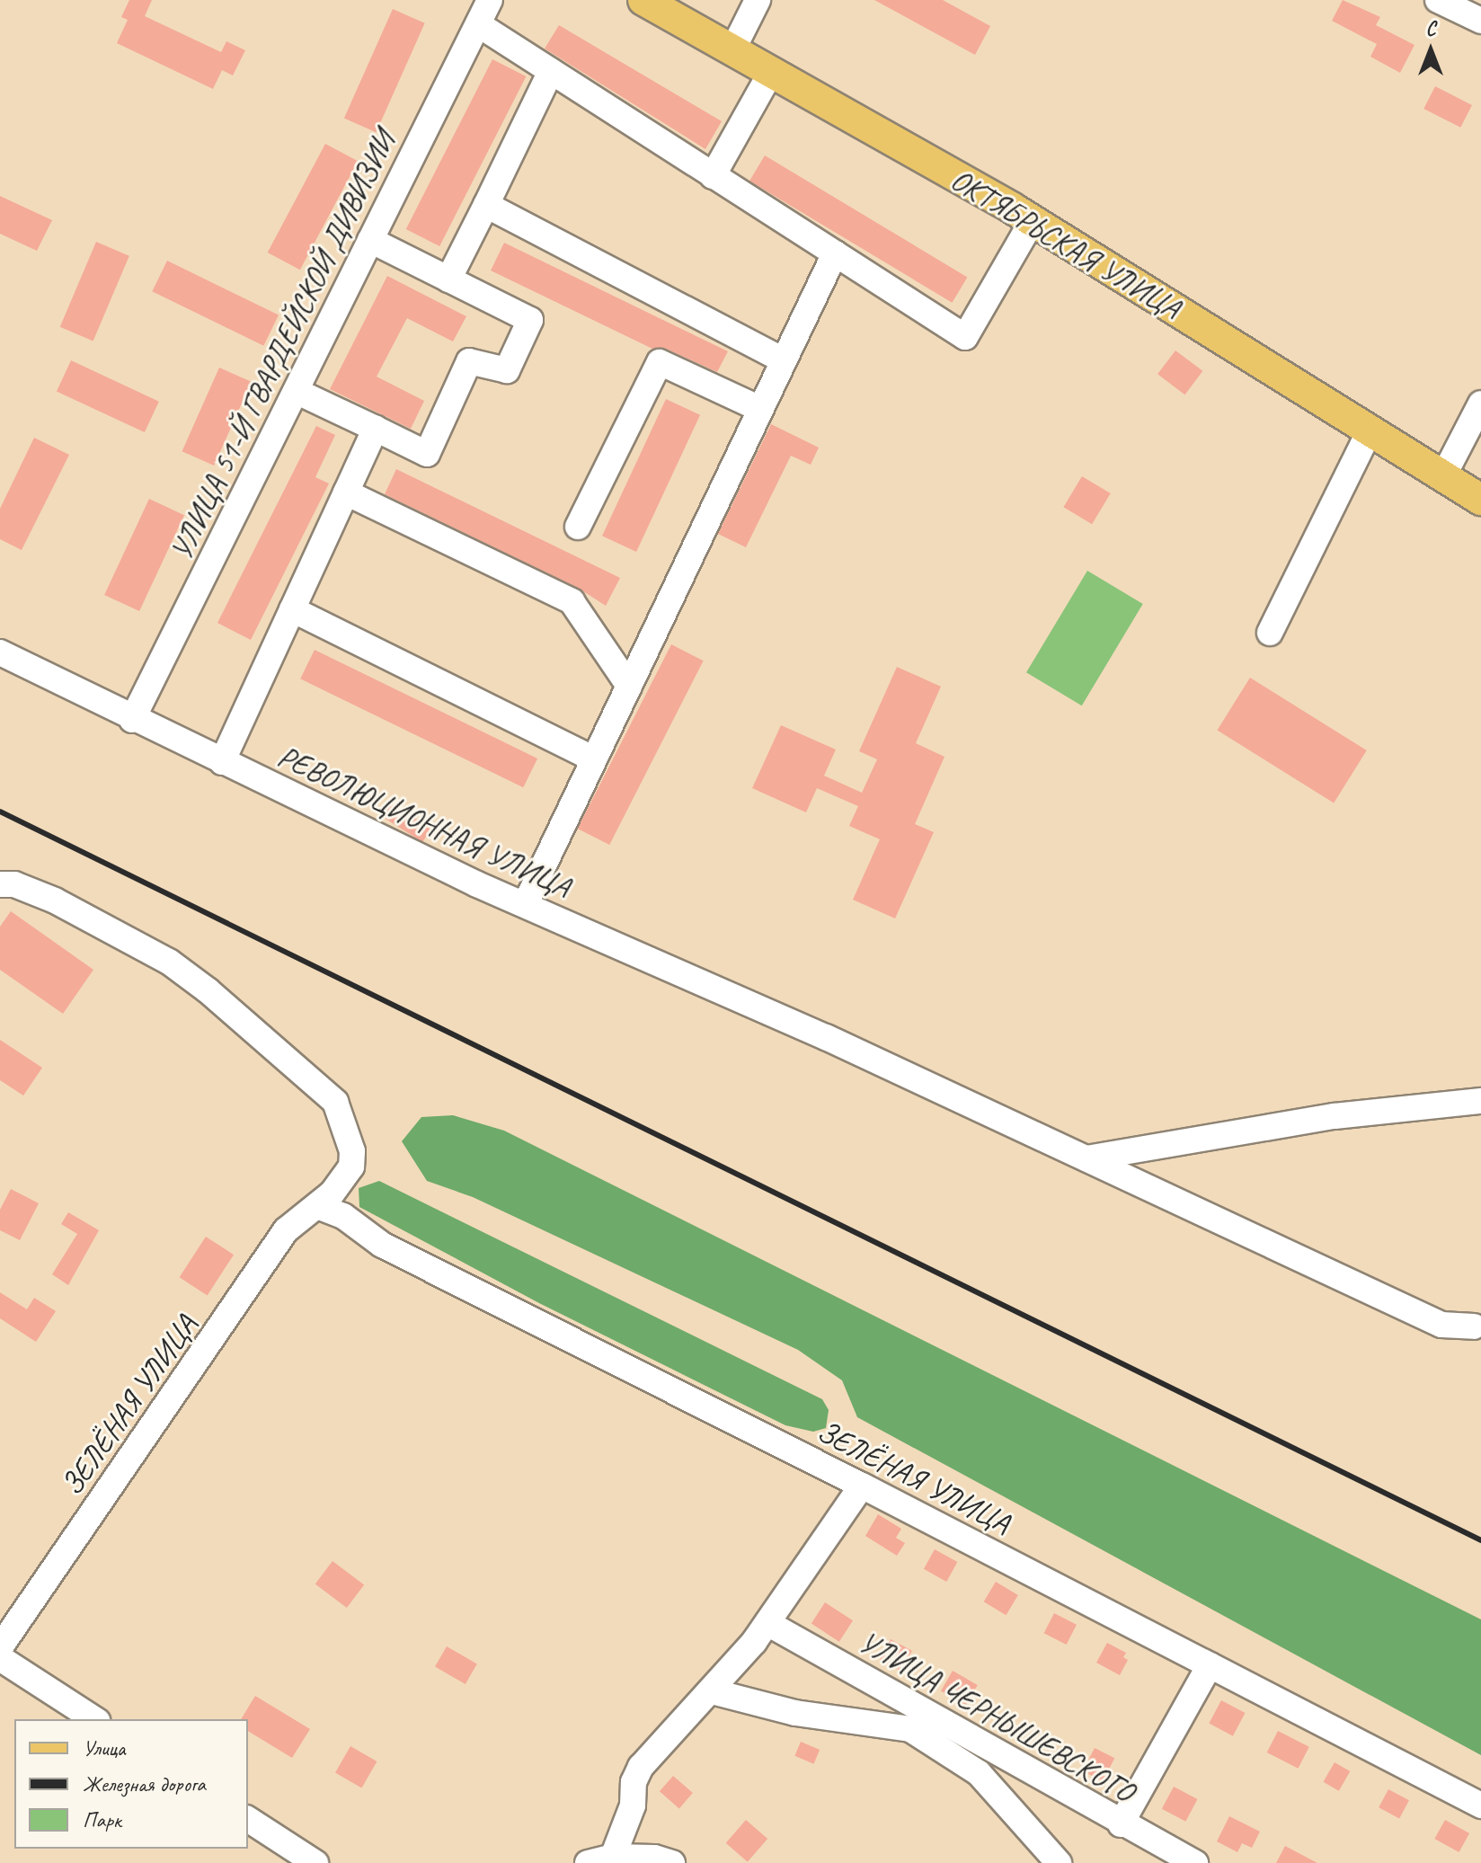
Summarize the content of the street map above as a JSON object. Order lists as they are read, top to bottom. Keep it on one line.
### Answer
{"streets":{"main road":["ОКТЯБРЬСКАЯ УЛИЦА"],"street":["УЛИЦА 51-Й ГВАРДЕЙСКОЙ ДИВИЗИИ","РЕВОЛЮЦИОННАЯ УЛИЦА","ЗЕЛЁНАЯ УЛИЦА","УЛИЦА ЧЕРНЫШЕВСКОГО"]},"crossings":[["УЛИЦА 51-Й ГВАРДЕЙСКОЙ ДИВИЗИИ","РЕВОЛЮЦИОННАЯ УЛИЦА"]],"legend":["Улица","Железная дорога","Парк"],"north":"top"}
